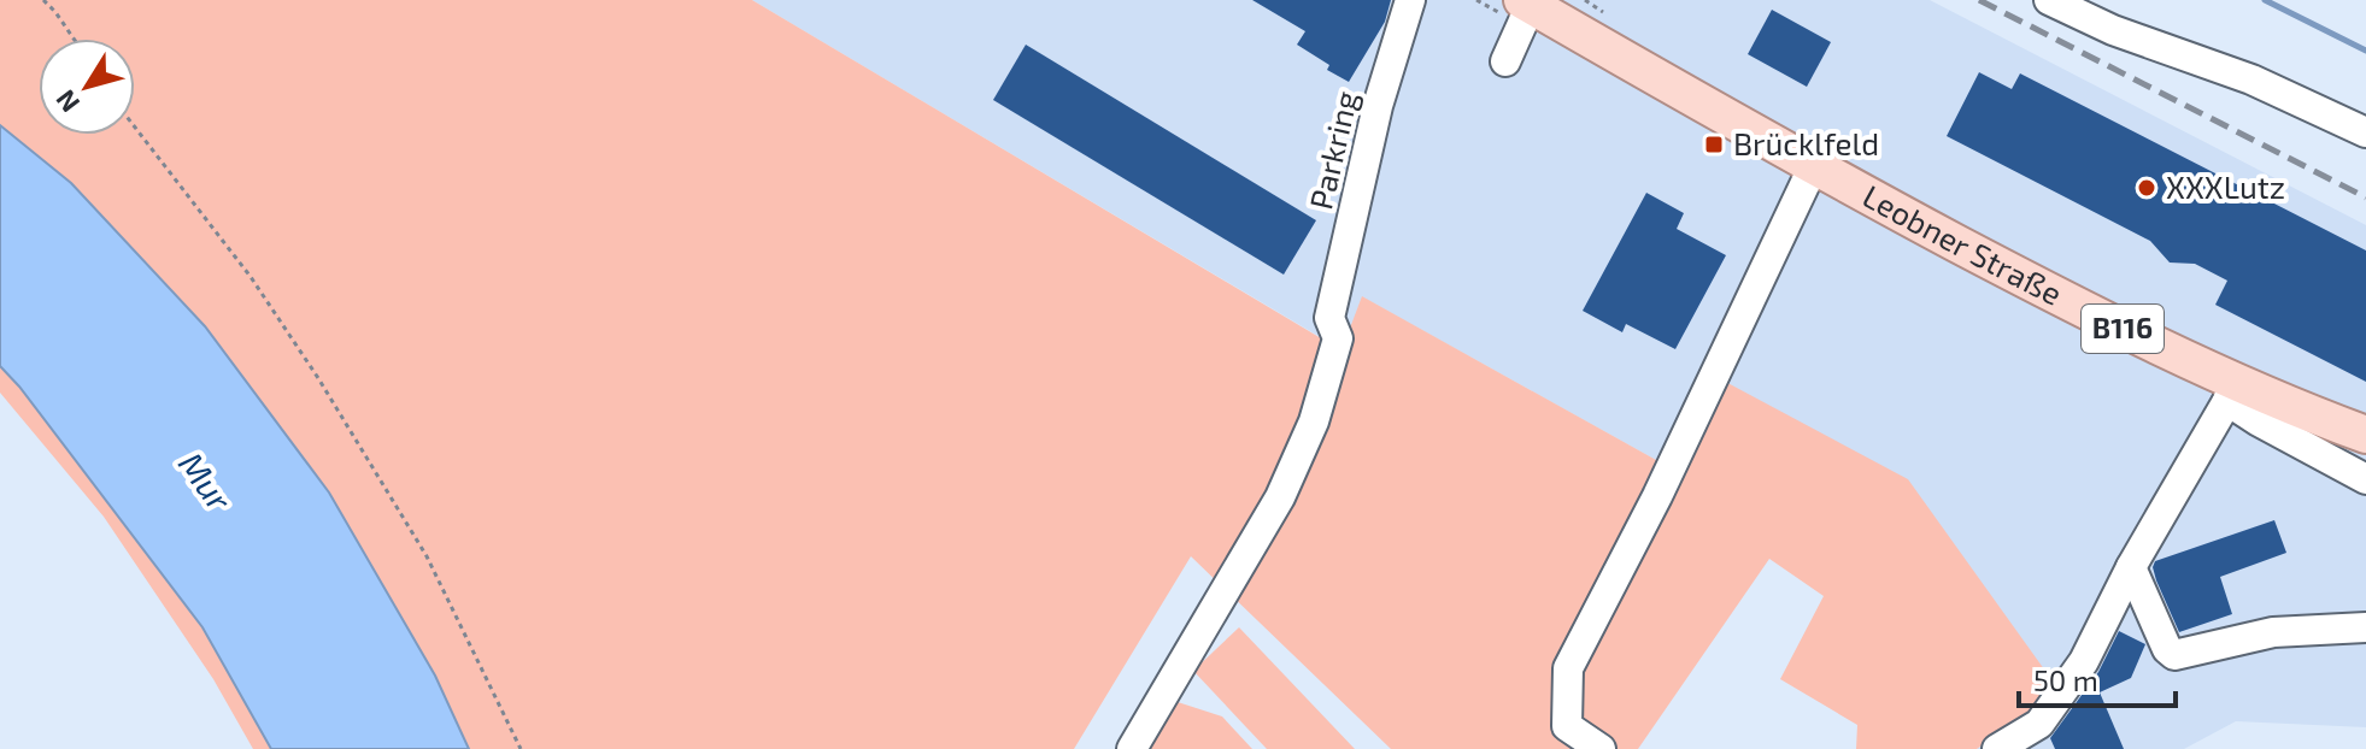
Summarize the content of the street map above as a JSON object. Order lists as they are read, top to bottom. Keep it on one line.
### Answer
{"streets":{"main road":["Leobner Straße","B116"],"street":["Parkring"]},"water":["Mur"],"places":{"transit":["Brücklfeld"],"other":["XXXLutz"]},"scale_bar":"50 m","north":"bottom left"}
